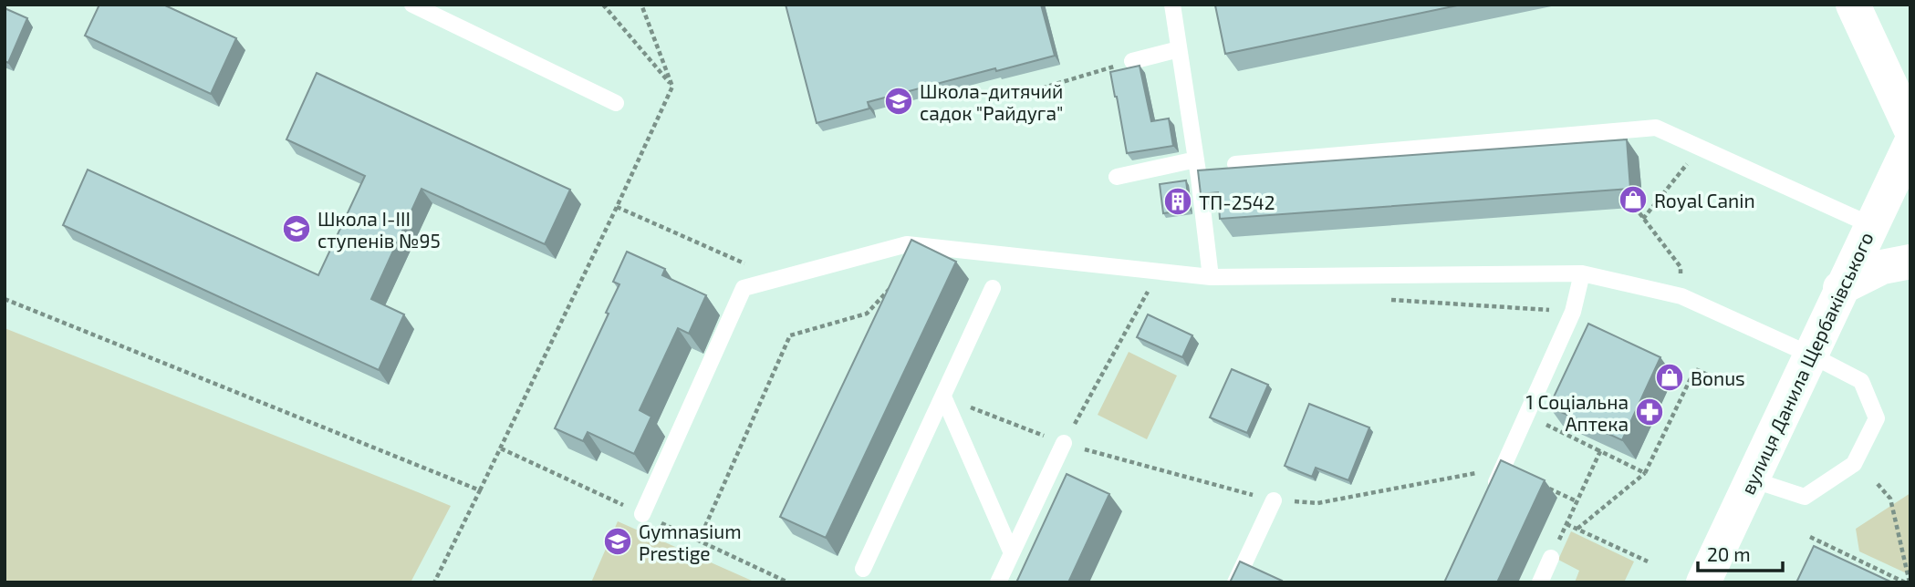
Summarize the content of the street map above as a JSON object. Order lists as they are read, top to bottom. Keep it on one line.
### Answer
{"streets":{"main road":["вулиця Данила Щербаківського"]},"places":{"school or university":["Школа-дитячий садок \"Райдуга\"","Школа І-ІІІ ступенів №95","Gymnasium Prestige"],"shop":["Royal Canin","Bonus"],"building":["ТП-2542"],"pharmacy":["1 Соціальна Аптека"]},"scale_bar":"20 m"}
